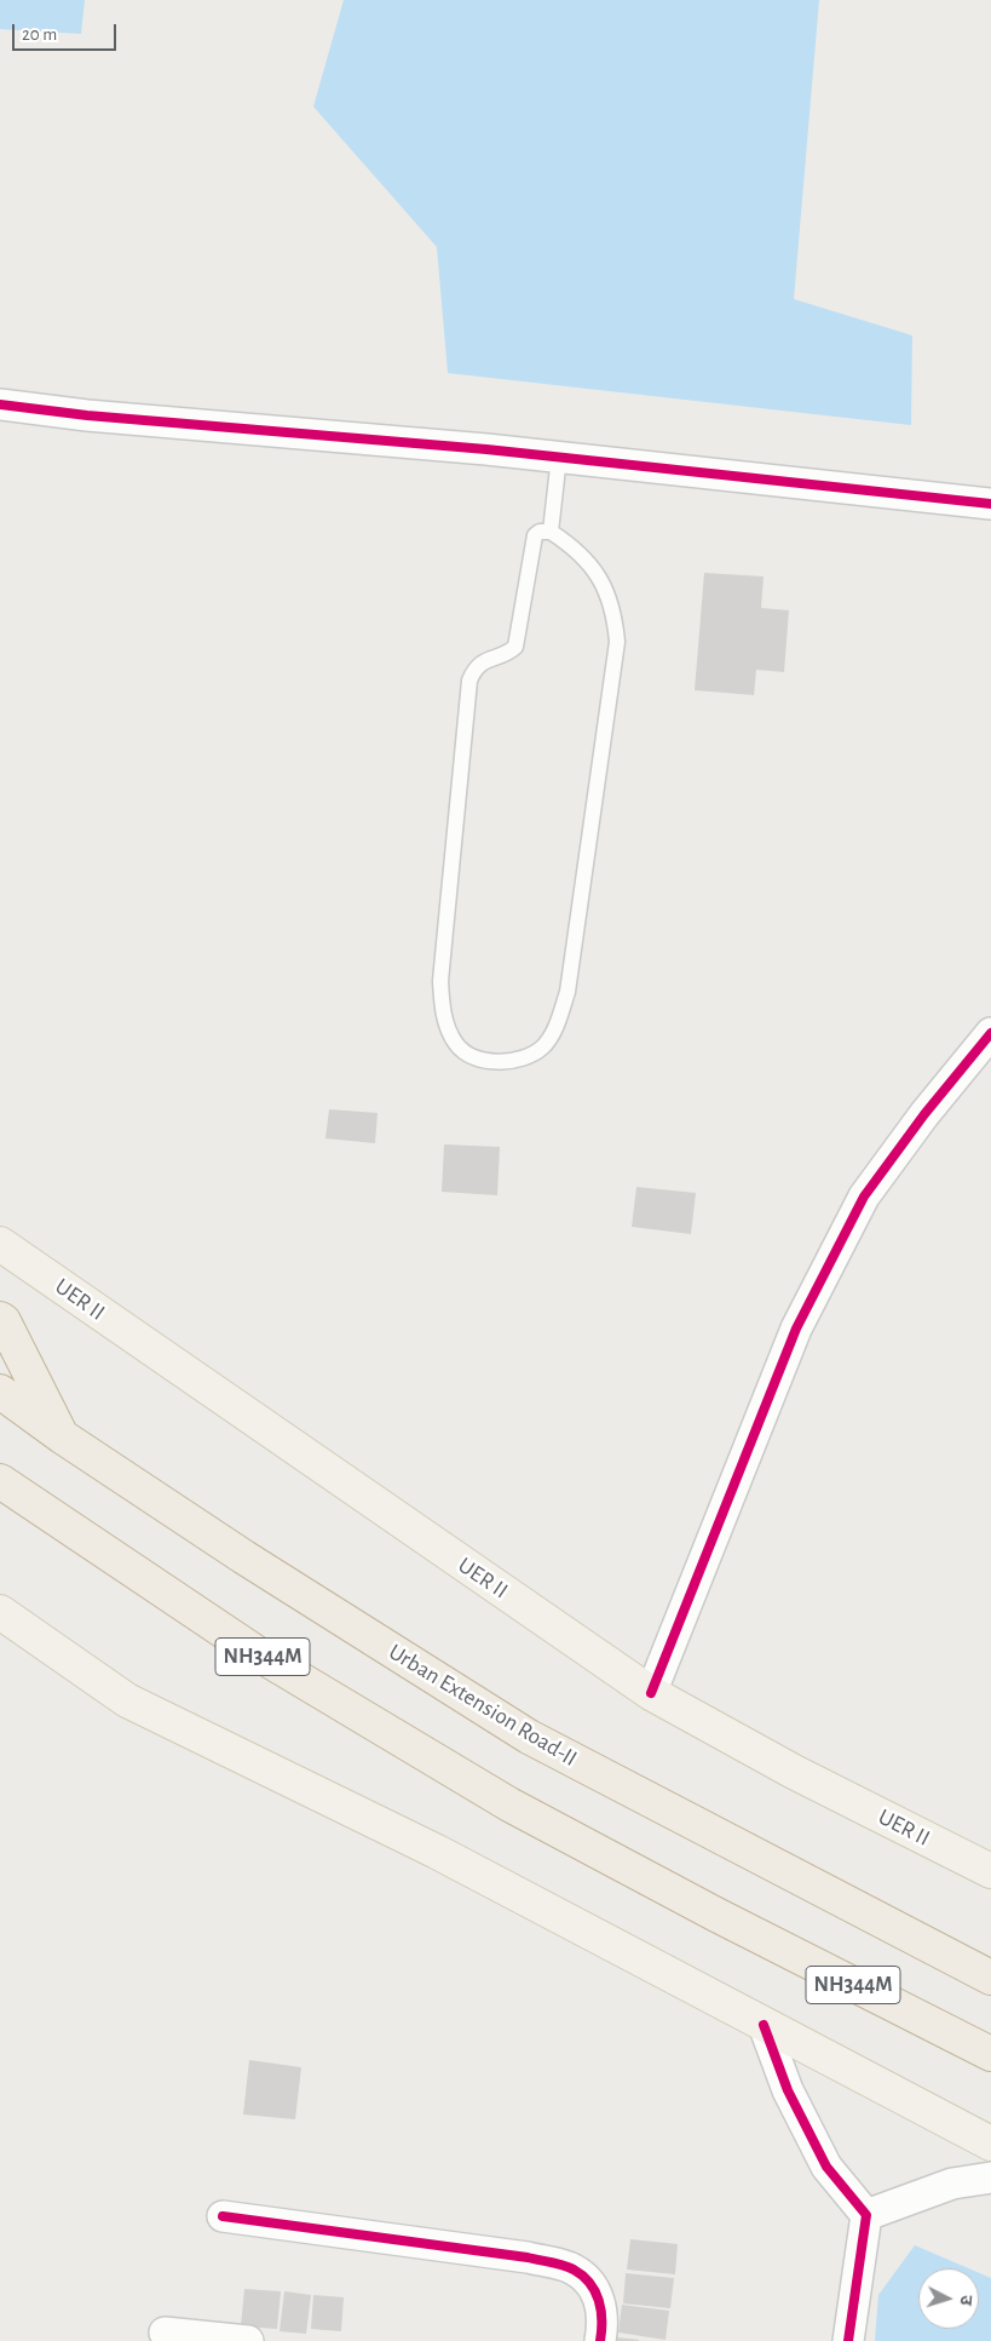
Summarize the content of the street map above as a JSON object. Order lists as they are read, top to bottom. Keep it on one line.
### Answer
{"streets":{"highway":["NH344M","Urban Extension Road-II"],"main road":["UER II"]},"scale_bar":"20 m","north":"right"}
